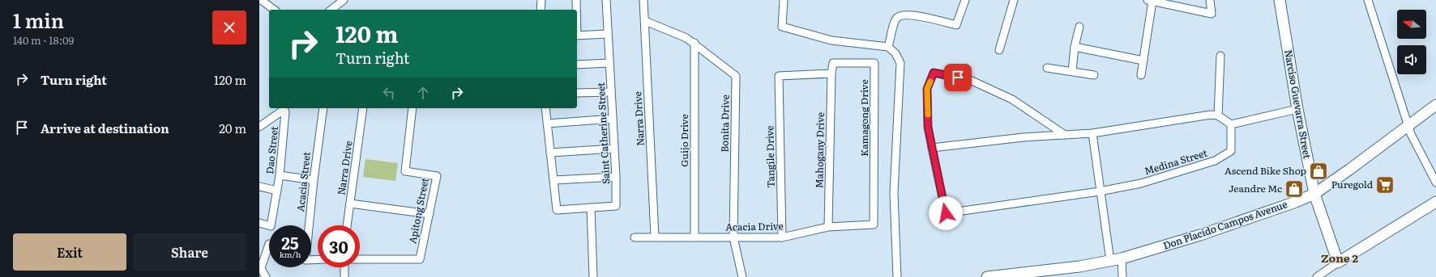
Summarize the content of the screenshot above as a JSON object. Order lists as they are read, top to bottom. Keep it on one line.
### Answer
{"streets":{"main road":["Narciso Guevarra Street","Don Placido Campos Avenue"],"street":["Kamagong Drive","Narra Drive","Bonita Drive","Saint Catherine Street","Guijo Drive","Dao Street","Mahogany Drive","Tangile Drive","Medina Street","Acacia Street","Apitong Street","Acacia Drive"]},"crossings":[["Narciso Guevarra Street","Don Placido Campos Avenue"],["Kamagong Drive","Mahogany Drive"],["Kamagong Drive","Tangile Drive"],["Kamagong Drive","Acacia Drive"],["Narra Drive","Bonita Drive"],["Narra Drive","Acacia Drive"],["Bonita Drive","Guijo Drive"],["Bonita Drive","Acacia Drive"],["Guijo Drive","Acacia Drive"],["Mahogany Drive","Tangile Drive"],["Mahogany Drive","Acacia Drive"],["Tangile Drive","Acacia Drive"]],"districts":["Zone 2"],"places":{"shop":["Ascend Bike Shop","Jeandre Mc"],"supermarket":["Puregold"]},"north":"left","page":{"heading":["1 min","140 m · 18:09"],"turn":["120 m","Turn right"],"list":[{"name":"Turn right","value":"120 m"},{"name":"Arrive at destination","value":"20 m"}],"speed":"25 km/h","limit":"30","buttons":["Exit","Share"]}}
